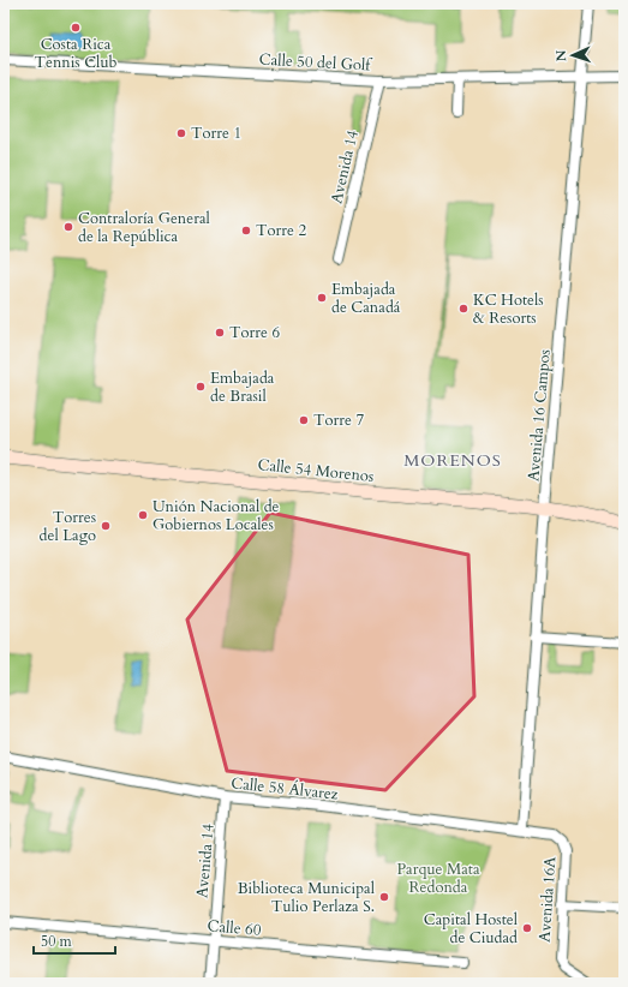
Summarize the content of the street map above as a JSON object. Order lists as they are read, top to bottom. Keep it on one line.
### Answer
{"streets":{"main road":["Calle 54 Morenos"],"street":["Calle 50 del Golf","Avenida 14","Avenida 16 Campos","Calle 58 Álvarez","Avenida 16A","Calle 60"]},"crossings":[["Calle 50 del Golf","Avenida 14"],["Calle 50 del Golf","Avenida 16 Campos"],["Avenida 14","Calle 58 Álvarez"],["Avenida 14","Calle 60"],["Avenida 16 Campos","Calle 54 Morenos"],["Avenida 16 Campos","Calle 58 Álvarez"],["Calle 58 Álvarez","Avenida 16A"]],"districts":["MORENOS"],"parks":["Parque Mata Redonda"],"places":["Costa Rica Tennis Club","Torre 1","Contraloría General de la República","Torre 2","Embajada de Canadá","KC Hotels & Resorts","Torre 6","Embajada de Brasil","Torre 7","Unión Nacional de Gobiernos Locales","Torres del Lago","Biblioteca Municipal Tulio Perlaza S.","Capital Hostel de Ciudad"],"scale_bar":"50 m","north":"left"}
